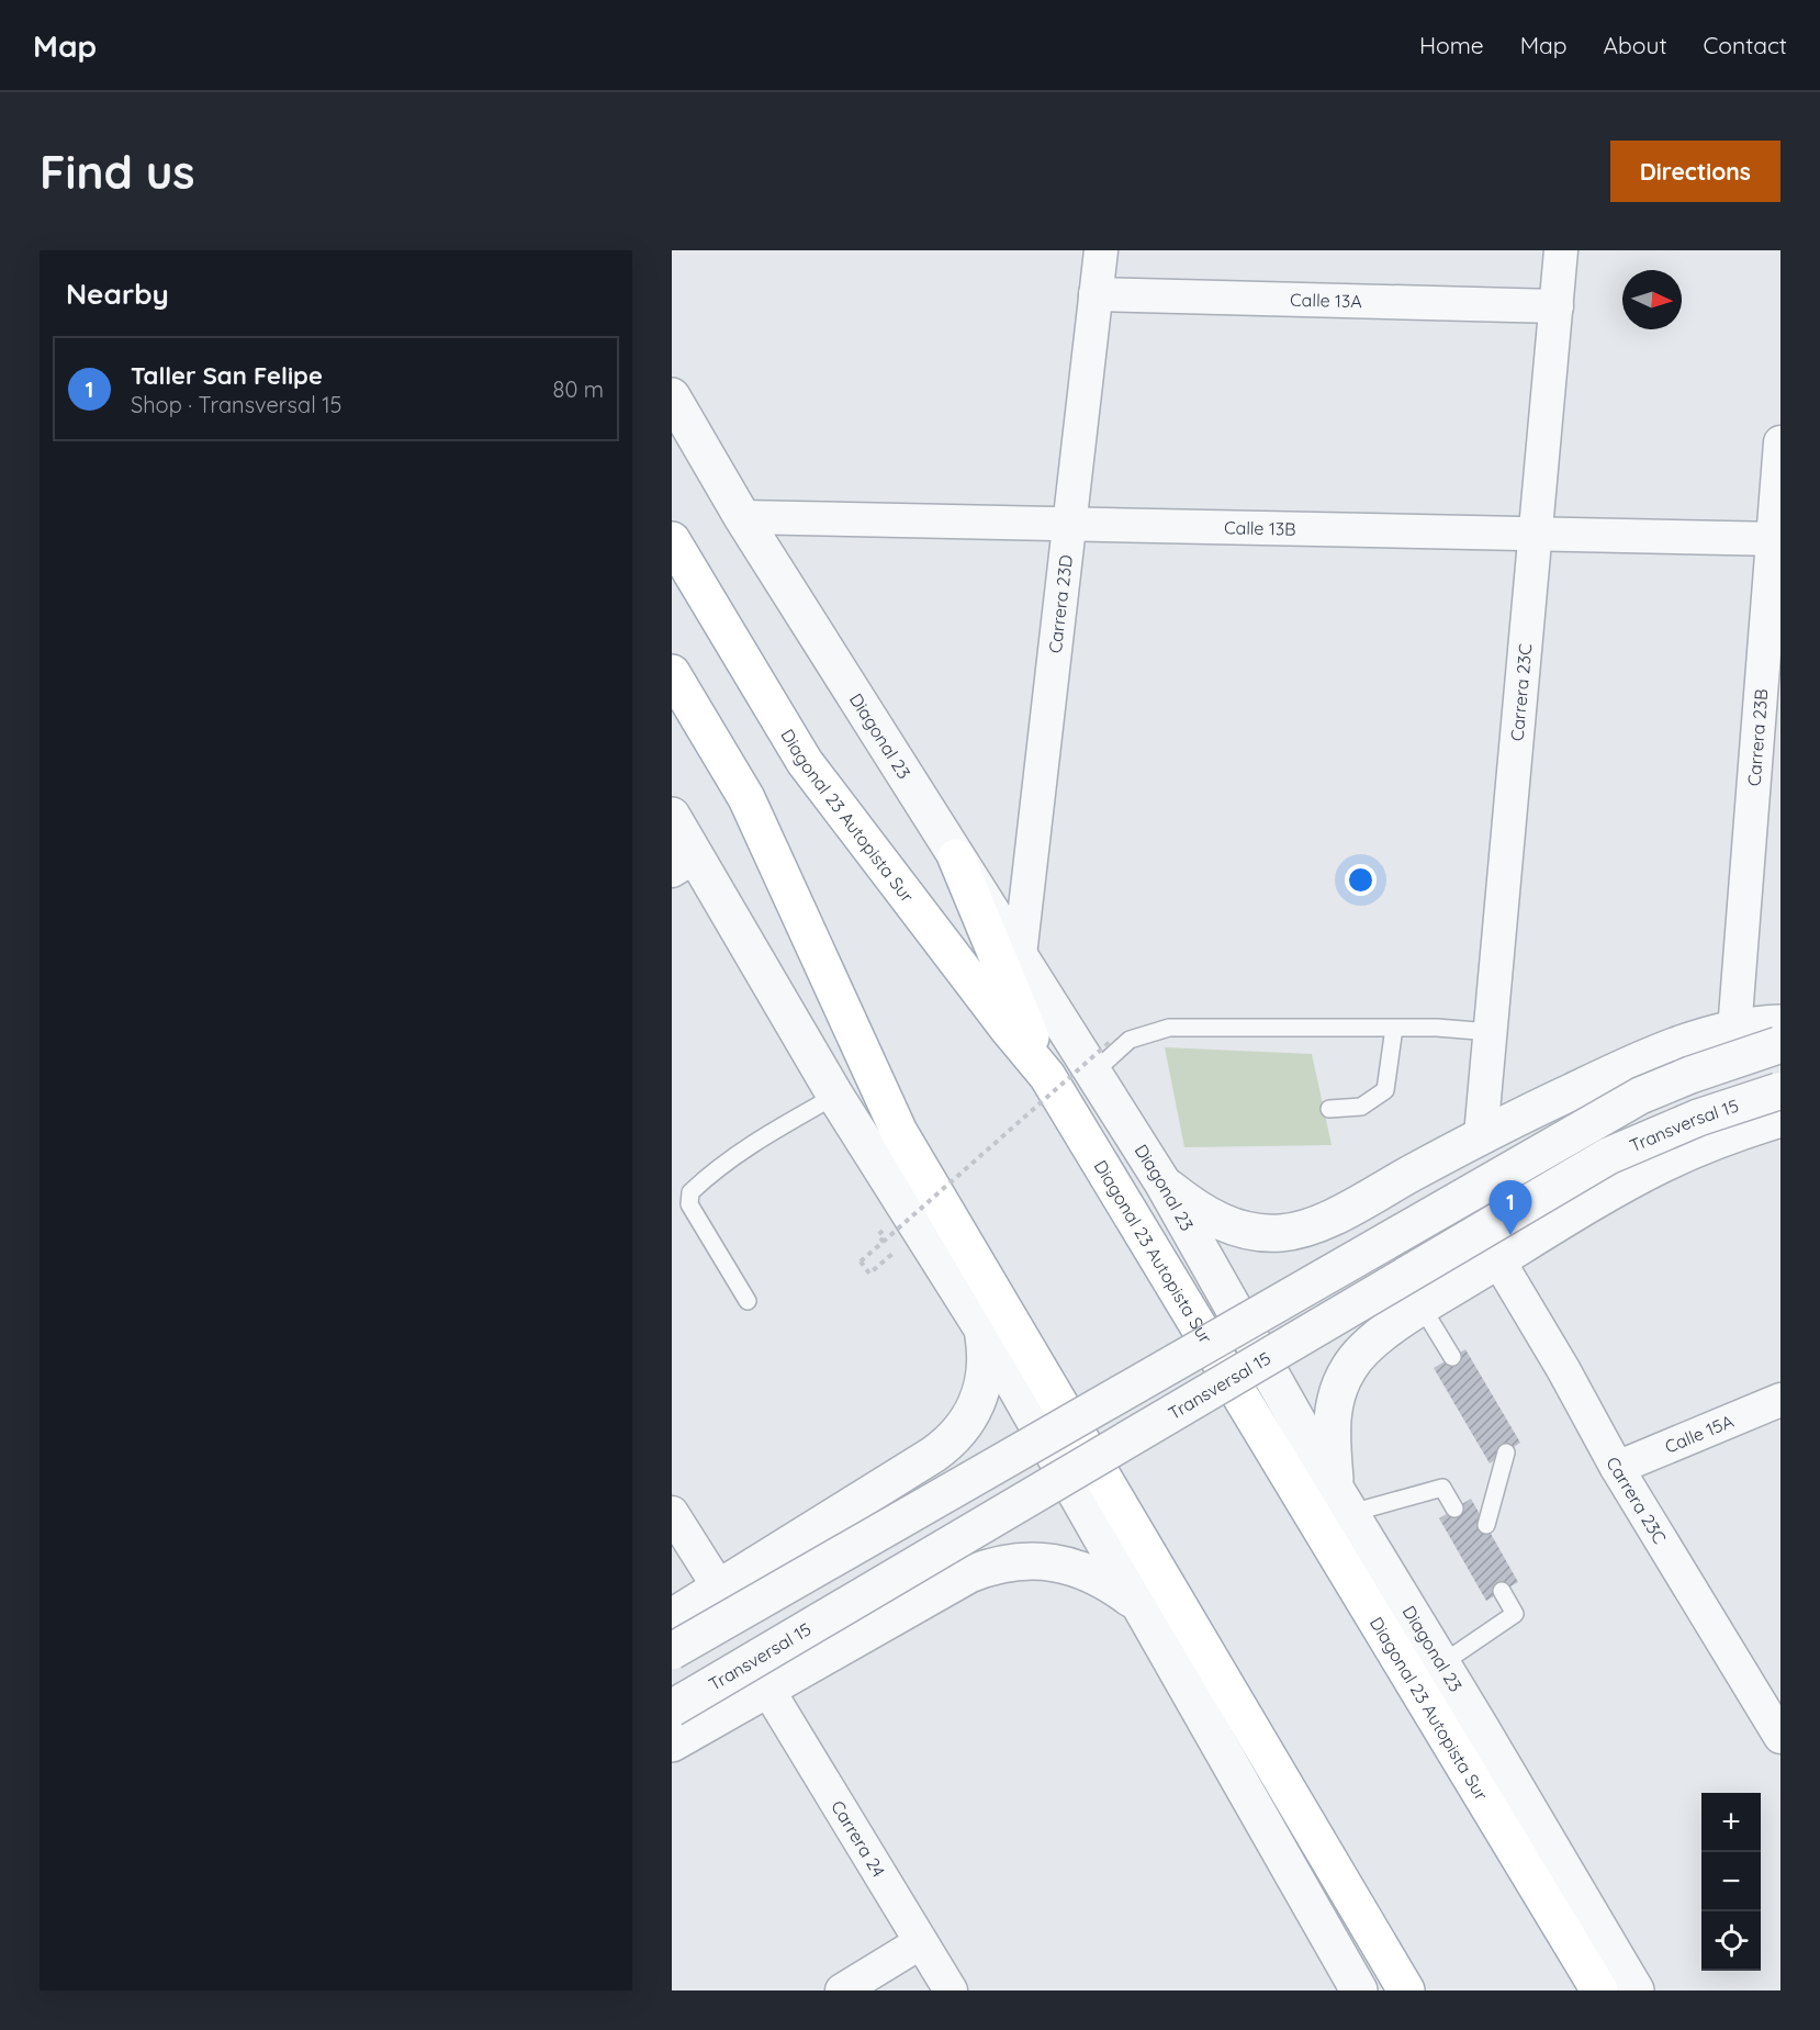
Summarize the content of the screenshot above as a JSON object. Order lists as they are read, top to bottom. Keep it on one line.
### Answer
{"streets":{"main road":["Diagonal 23 Autopista Sur"],"street":["Calle 13A","Calle 13B","Carrera 23D","Carrera 23C","Diagonal 23","Carrera 23B","Transversal 15","Calle 15A","Carrera 24"]},"crossings":[["Calle 13A","Carrera 23D"],["Calle 13A","Carrera 23C"],["Calle 13B","Carrera 23D"],["Calle 13B","Carrera 23C"],["Calle 13B","Diagonal 23"],["Calle 13B","Carrera 23B"],["Carrera 23D","Diagonal 23"],["Carrera 23C","Calle 15A"]],"north":"right","page":{"header":"Map","nav":["Home","Map","About","Contact"],"buttons":"Directions","title":"Find us","heading":"Nearby","list":[{"mark":"1","name":"Taller San Felipe","note":"Shop · Transversal 15","value":"80 m"}],"pins":"1","map_buttons":["+","−"]}}
